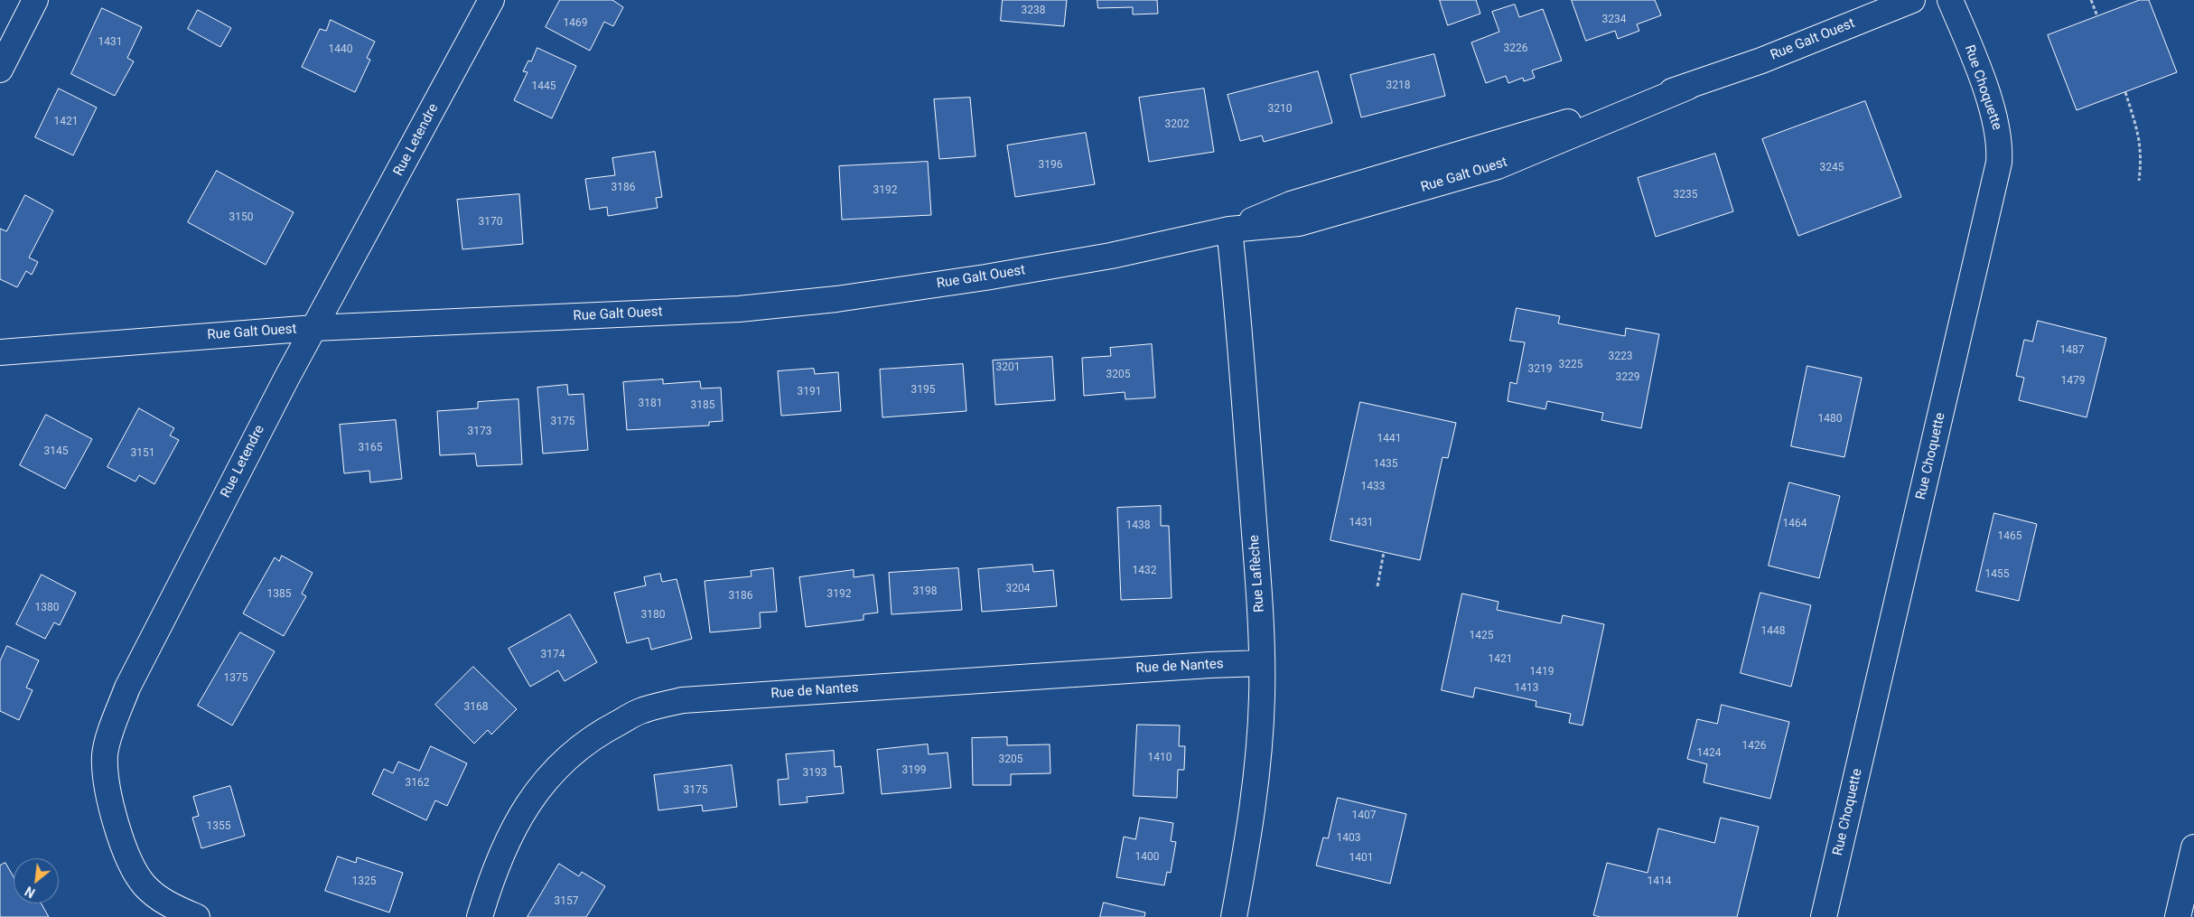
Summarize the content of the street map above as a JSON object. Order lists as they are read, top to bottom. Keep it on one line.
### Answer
{"streets":{"main road":["Rue Galt Ouest","Rue Choquette","Rue Letendre","Rue Laflèche","Rue de Nantes"]},"crossings":[["Rue Galt Ouest","Rue Letendre"],["Rue Galt Ouest","Rue Laflèche"],["Rue Laflèche","Rue de Nantes"]],"house_numbers":["3238","3234","1469","1431","3226","1440","3218","1445","3210","1421","3202","3196","3245","3186","3192","3235","3150","3170","1487","3223","3225","3201","3219","3205","3229","1479","3195","3191","3181","3185","1480","3175","3173","1441","3165","3145","3151","1435","1433","1431","1464","1438","1465","1432","1455","3204","3198","1385","3192","3186","1380","3180","1448","1425","3174","1421","1419","1375","1413","3168","1426","1424","1410","3205","3199","3193","3162","3175","1407","1355","1403","1400","1401","1325","1414","3157"],"north":"bottom left"}
